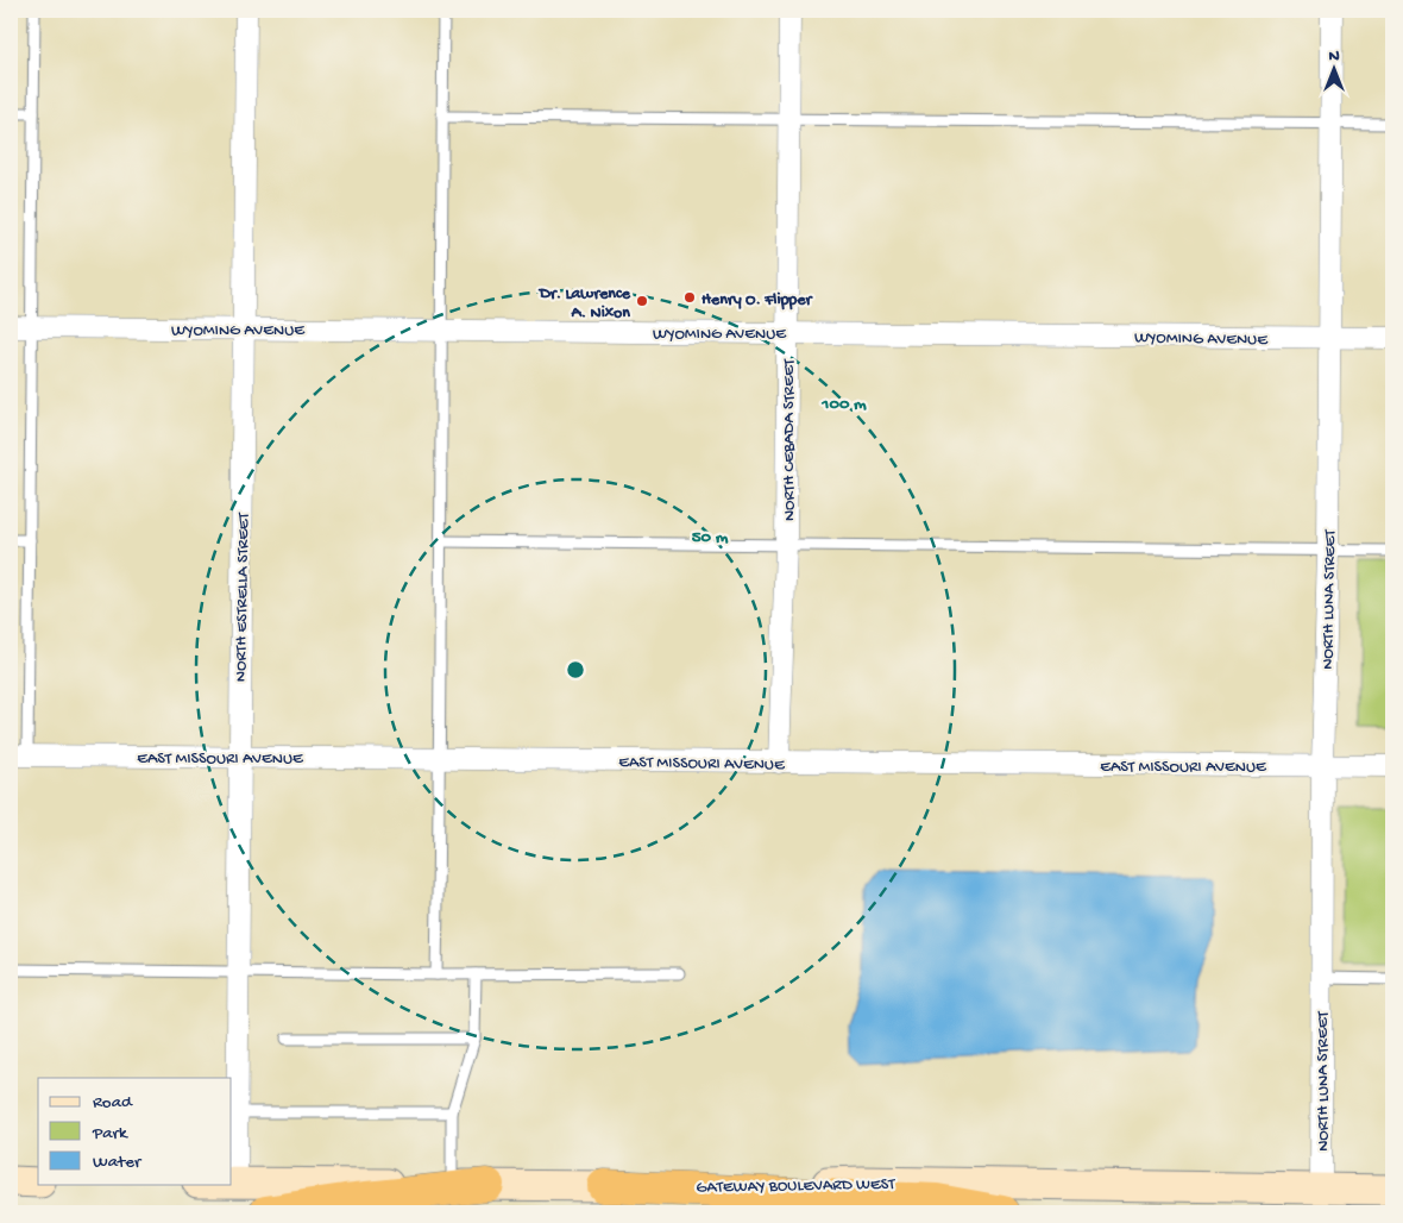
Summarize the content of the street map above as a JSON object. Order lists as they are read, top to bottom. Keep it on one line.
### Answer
{"streets":{"main road":["GATEWAY BOULEVARD WEST"],"street":["WYOMING AVENUE","NORTH CEBADA STREET","NORTH ESTRELLA STREET","NORTH LUNA STREET","EAST MISSOURI AVENUE"]},"crossings":[["WYOMING AVENUE","NORTH CEBADA STREET"],["WYOMING AVENUE","NORTH ESTRELLA STREET"],["WYOMING AVENUE","NORTH LUNA STREET"],["NORTH CEBADA STREET","EAST MISSOURI AVENUE"],["NORTH ESTRELLA STREET","EAST MISSOURI AVENUE"],["NORTH ESTRELLA STREET","GATEWAY BOULEVARD WEST"],["NORTH LUNA STREET","EAST MISSOURI AVENUE"],["NORTH LUNA STREET","GATEWAY BOULEVARD WEST"]],"places":["Henry O. Flipper","Dr. Lawrence A. Nixon"],"legend":["Road","Park","Water"],"north":"top","rings":["100 m","50 m"]}
